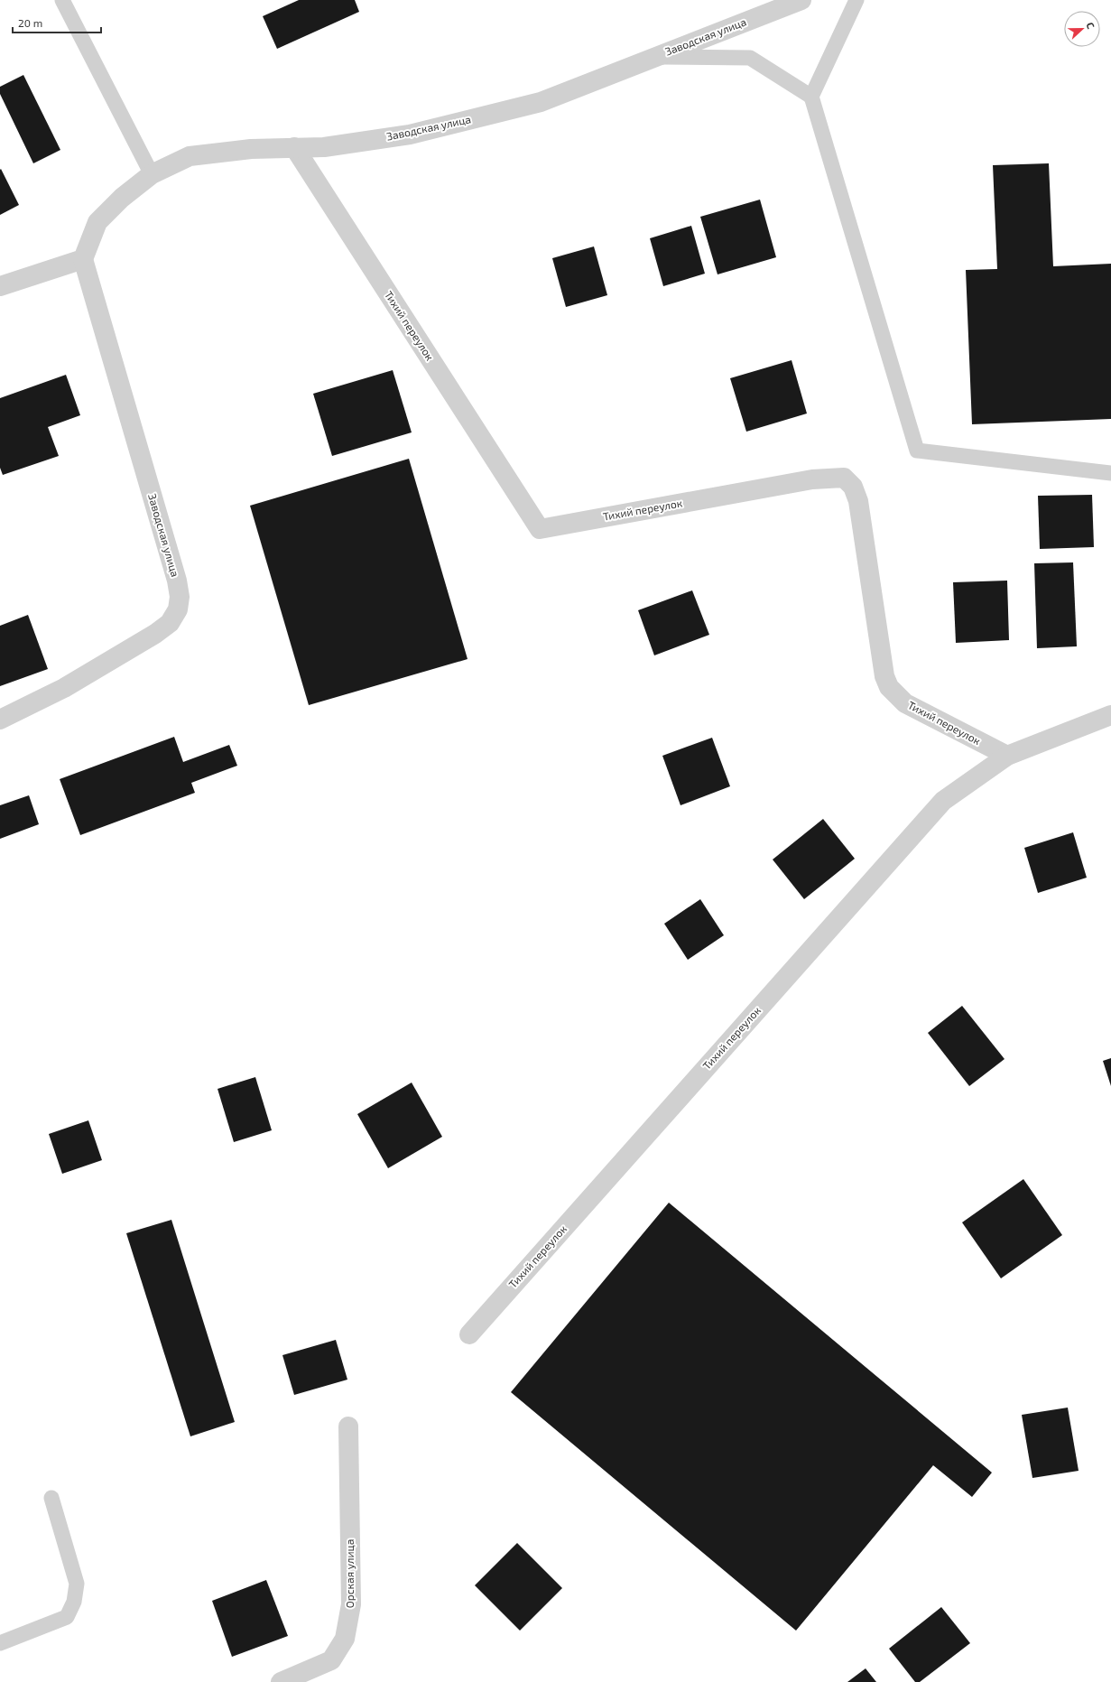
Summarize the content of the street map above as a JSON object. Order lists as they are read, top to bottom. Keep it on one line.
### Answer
{"streets":{"street":["Заводская улица","Тихий переулок","Орская улица"]},"crossings":[["Заводская улица","Тихий переулок"]],"scale_bar":"20 m","north":"right"}
